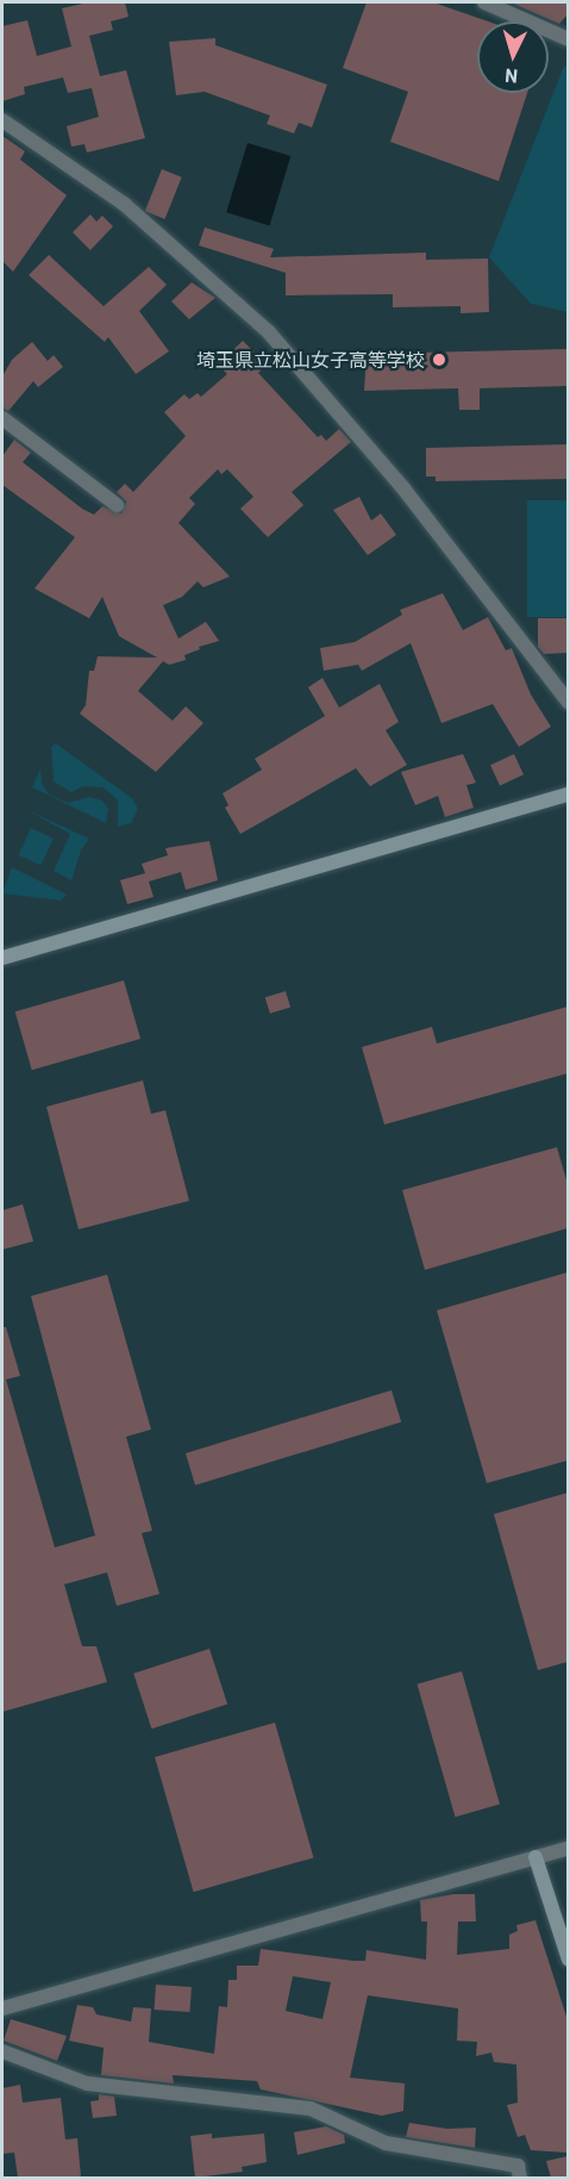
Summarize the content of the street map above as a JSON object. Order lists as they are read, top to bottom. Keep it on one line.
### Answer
{"places":["埼玉県立松山女子高等学校"],"north":"bottom"}
